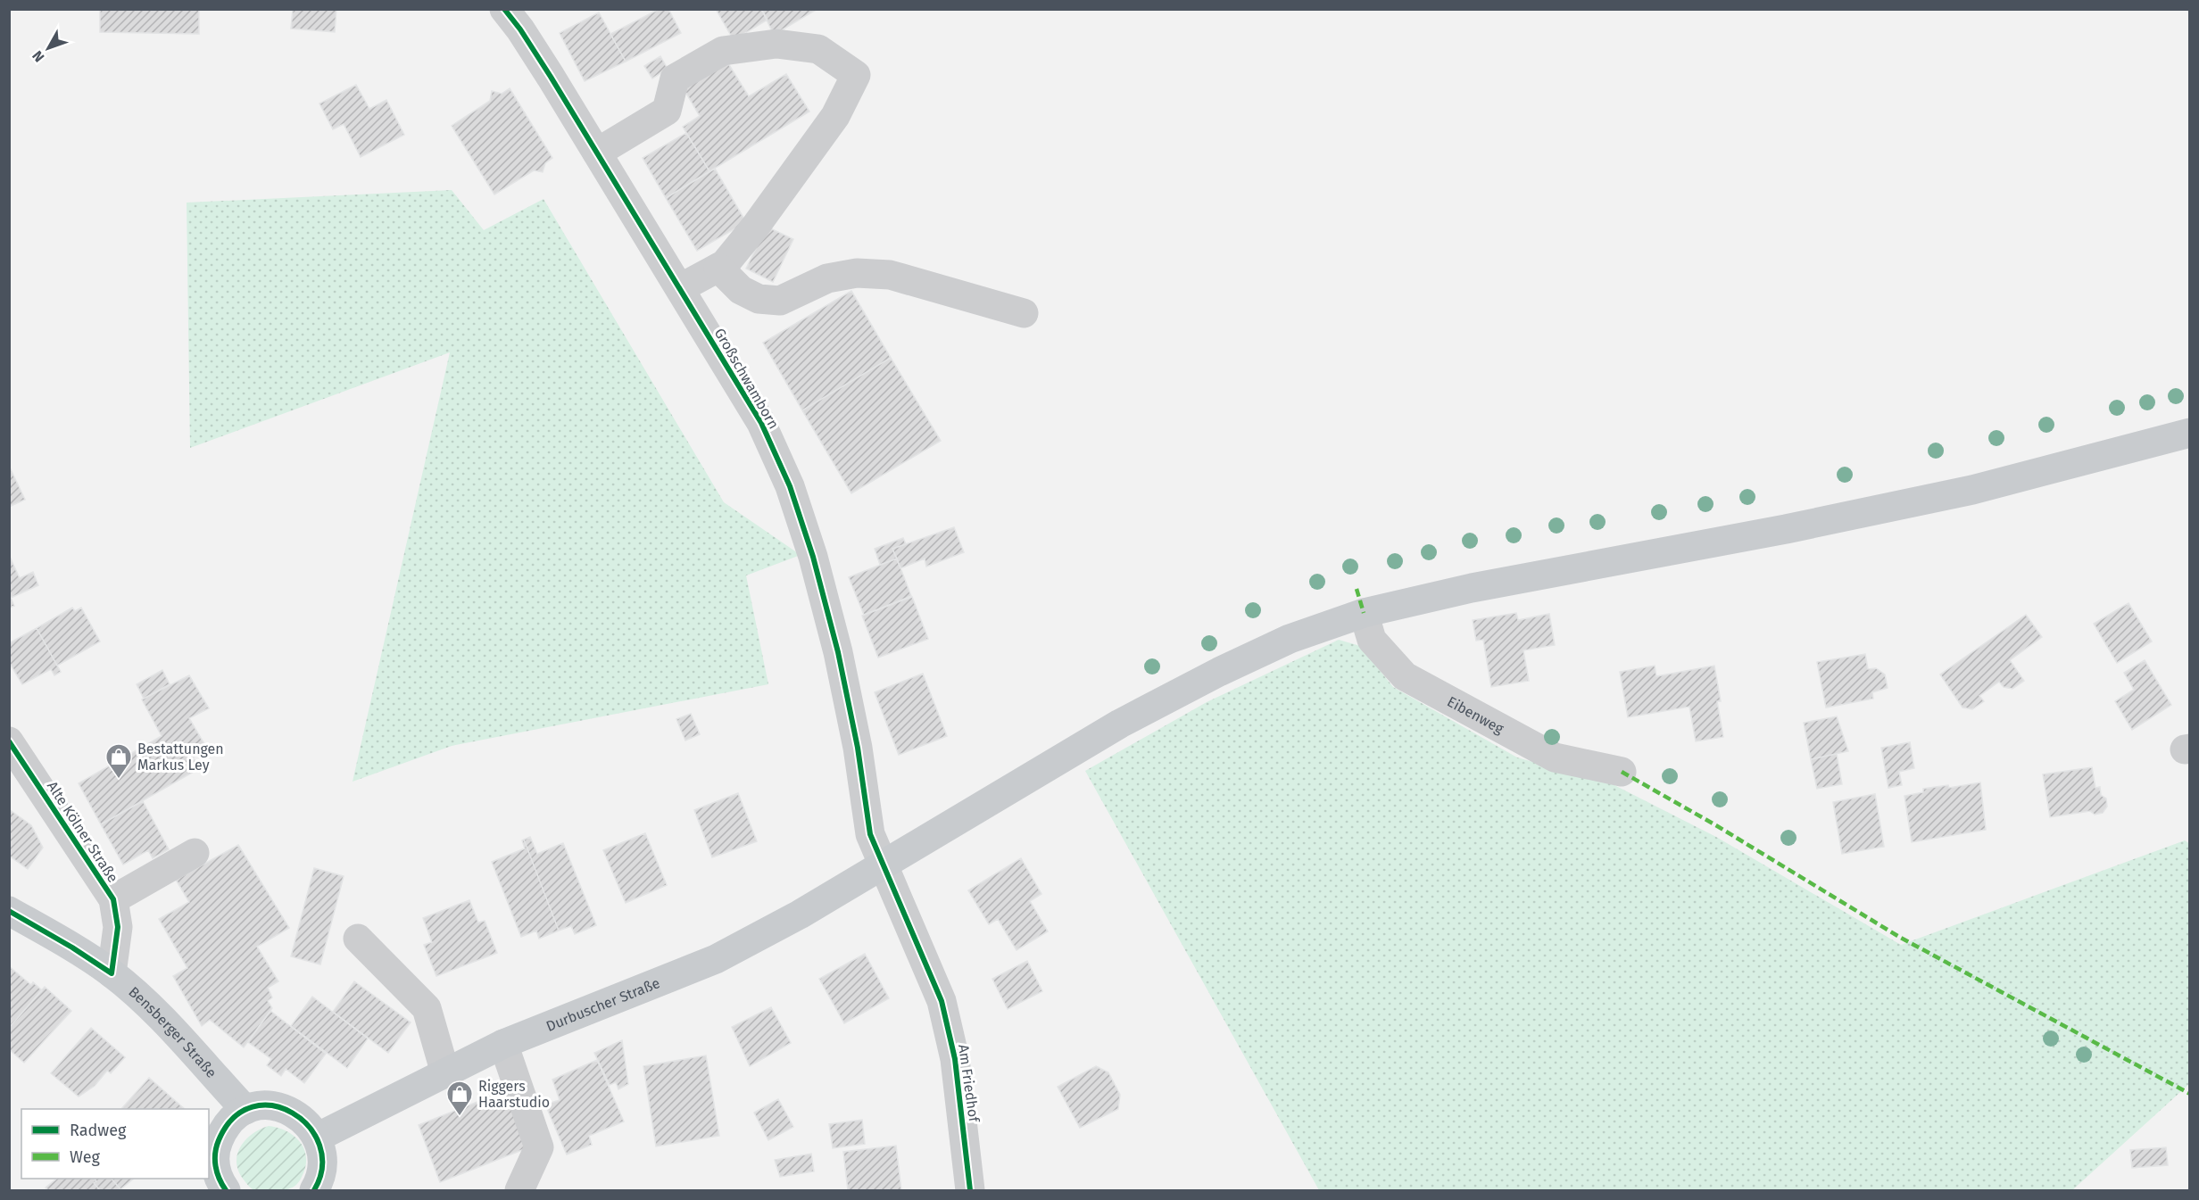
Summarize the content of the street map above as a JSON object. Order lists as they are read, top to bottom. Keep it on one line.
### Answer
{"streets":{"main road":["Durbuscher Straße","Bensberger Straße"],"street":["Großschwamborn","Eibenweg","Alte Kölner Straße","Am Friedhof"]},"crossings":[["Großschwamborn","Durbuscher Straße"],["Großschwamborn","Am Friedhof"],["Eibenweg","Durbuscher Straße"],["Alte Kölner Straße","Bensberger Straße"],["Durbuscher Straße","Am Friedhof"]],"places":{"shop":["Bestattungen Markus Ley","Riggers Haarstudio"]},"legend":["Radweg","Weg"],"north":"bottom left"}
